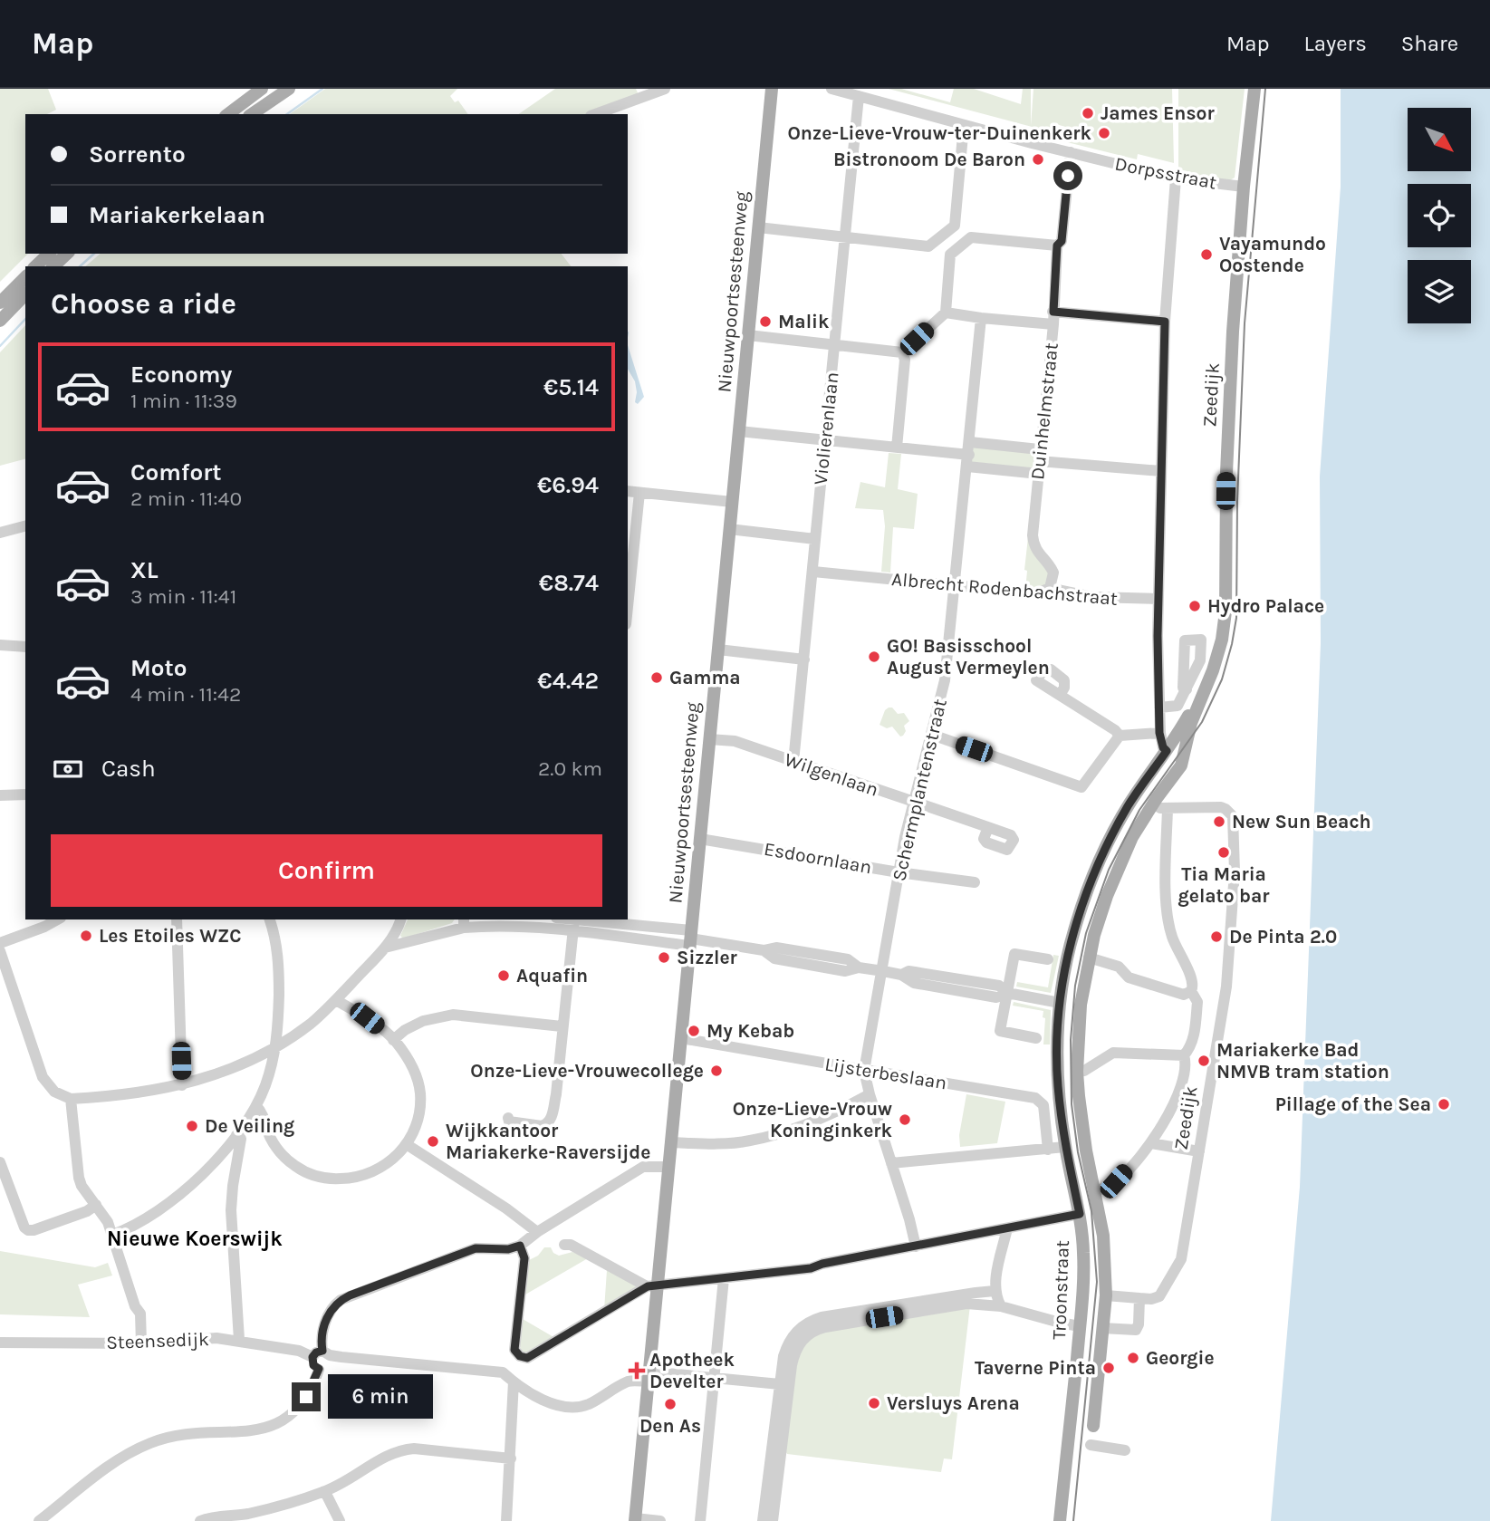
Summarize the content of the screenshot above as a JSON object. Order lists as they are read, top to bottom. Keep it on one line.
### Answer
{"streets":{"main road":["Nieuwpoortsesteenweg","Zeedijk","Troonstraat"],"street":["Dorpsstraat","Duinhelmstraat","Violierenlaan","Albrecht Rodenbachstraat","Wilgenlaan","Schermplantenstraat","Esdoornlaan","Lijsterbeslaan","Steensedijk"]},"crossings":[["Dorpsstraat","Zeedijk"],["Dorpsstraat","Duinhelmstraat"],["Dorpsstraat","Violierenlaan"],["Nieuwpoortsesteenweg","Wilgenlaan"],["Nieuwpoortsesteenweg","Esdoornlaan"],["Nieuwpoortsesteenweg","Lijsterbeslaan"],["Zeedijk","Troonstraat"],["Duinhelmstraat","Albrecht Rodenbachstraat"],["Violierenlaan","Albrecht Rodenbachstraat"],["Violierenlaan","Wilgenlaan"],["Albrecht Rodenbachstraat","Schermplantenstraat"],["Wilgenlaan","Schermplantenstraat"],["Schermplantenstraat","Esdoornlaan"],["Schermplantenstraat","Lijsterbeslaan"]],"districts":["Nieuwe Koerswijk"],"places":{"other":["James Ensor","Onze-Lieve-Vrouw-ter-Duinenkerk","Bistronoom De Baron","Vayamundo Oostende","Malik","Hydro Palace","GO! Basisschool August Vermeylen","Gamma","New Sun Beach","Tia Maria gelato bar","Les Etoiles WZC","De Pinta 2.0","Sizzler","Aquafin","My Kebab","Mariakerke Bad NMVB tram station","Onze-Lieve-Vrouwecollege","Pillage of the Sea","Onze-Lieve-Vrouw Koninginkerk","De Veiling","Wijkkantoor Mariakerke-Raversijde","Georgie","Taverne Pinta","Versluys Arena","Den As"],"health":["Apotheek Develter"]},"north":"bottom right","page":{"header":"Map","nav":["Map","Layers","Share"],"banner":["Sorrento","Mariakerkelaan"],"heading":"Choose a ride","list":[{"name":"Economy","note":"1 min · 11:39","value":"€5.14"},{"name":"Comfort","note":"2 min · 11:40","value":"€6.94"},{"name":"XL","note":"3 min · 11:41","value":"€8.74"},{"name":"Moto","note":"4 min · 11:42","value":"€4.42"}],"pay":["Cash","2.0 km"],"buttons":"Confirm","bubble":"6 min"}}
